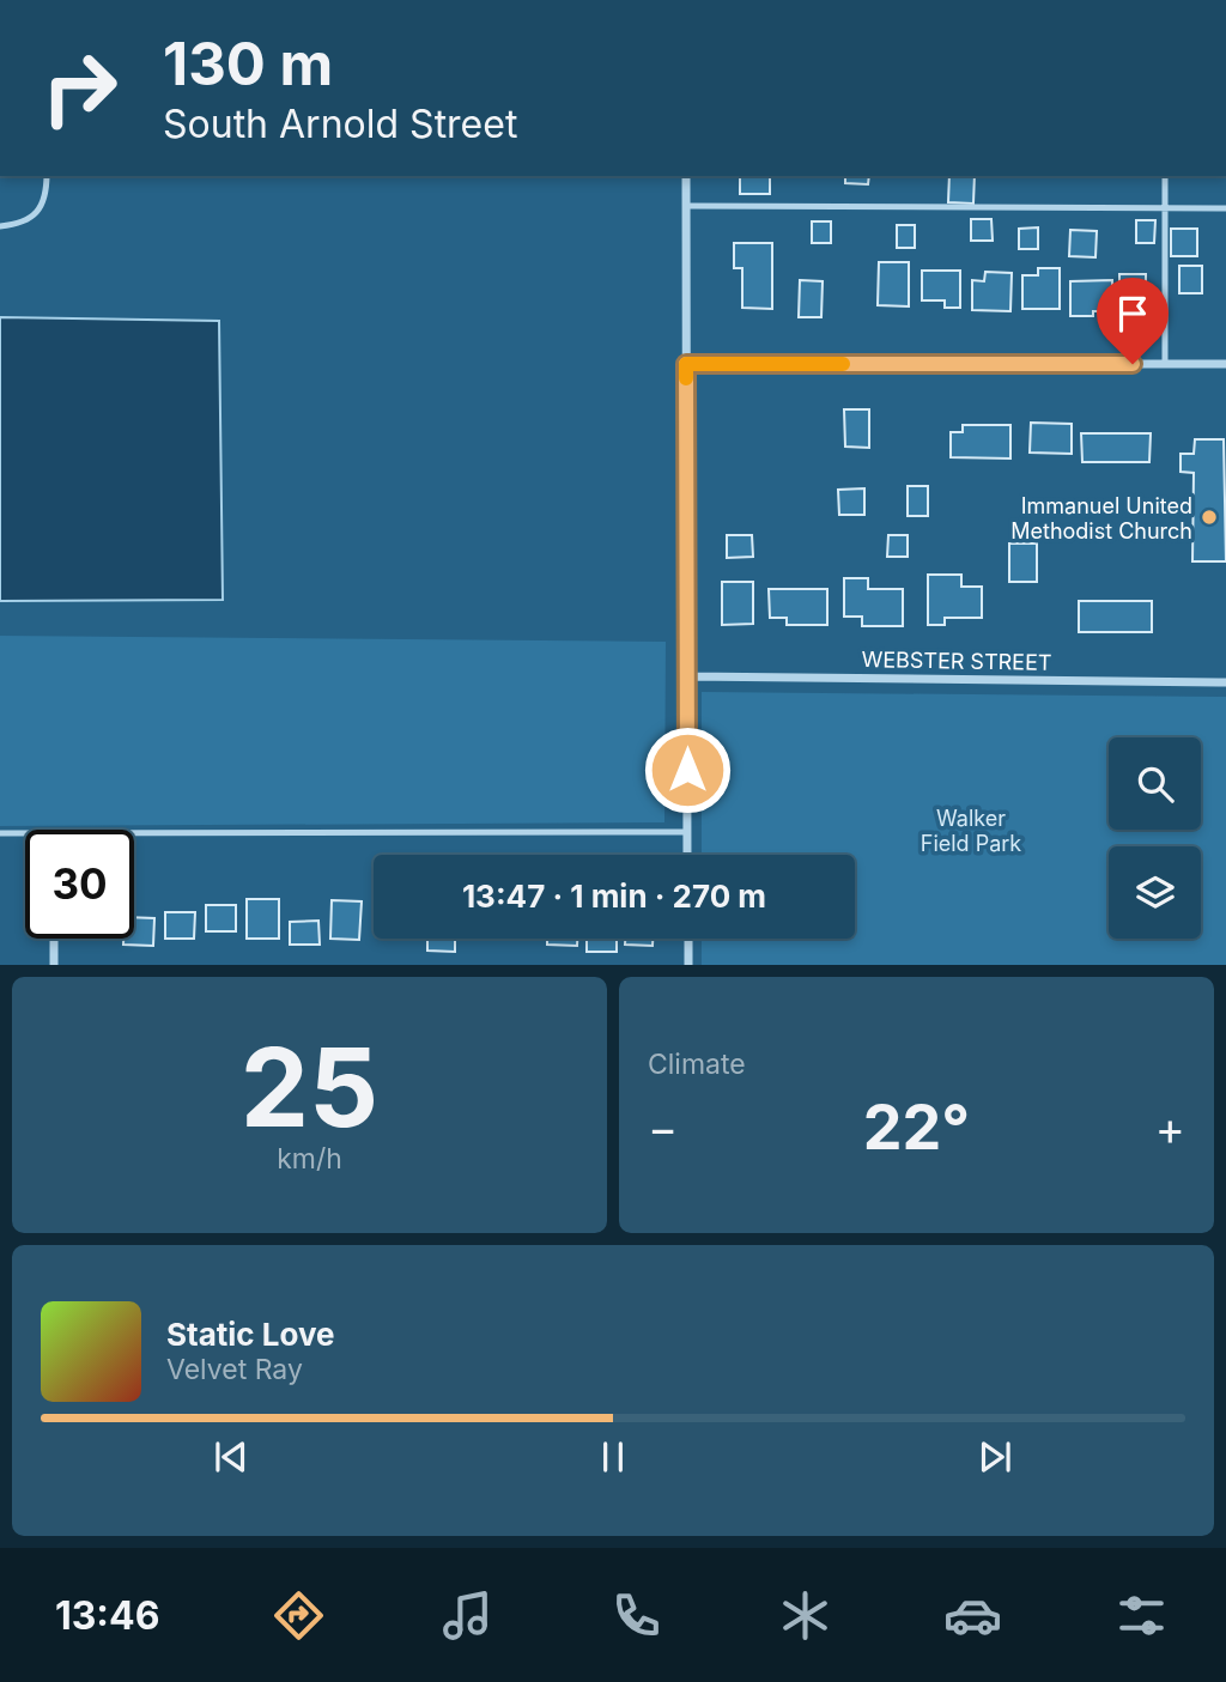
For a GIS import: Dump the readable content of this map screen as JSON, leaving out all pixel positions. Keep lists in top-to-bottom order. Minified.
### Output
{"streets":{"street":["WEBSTER STREET"]},"parks":["Walker Field Park"],"places":["Immanuel United Methodist Church"],"page":{"turn":["130 m","South Arnold Street"],"limit":"30","trip":"13:47 · 1 min · 270 m","tile":[["25","km/h"],"Climate"],"heat":["−","22°","+"],"song":["Static Love","Velvet Ray"],"tabs":"13:46"}}
